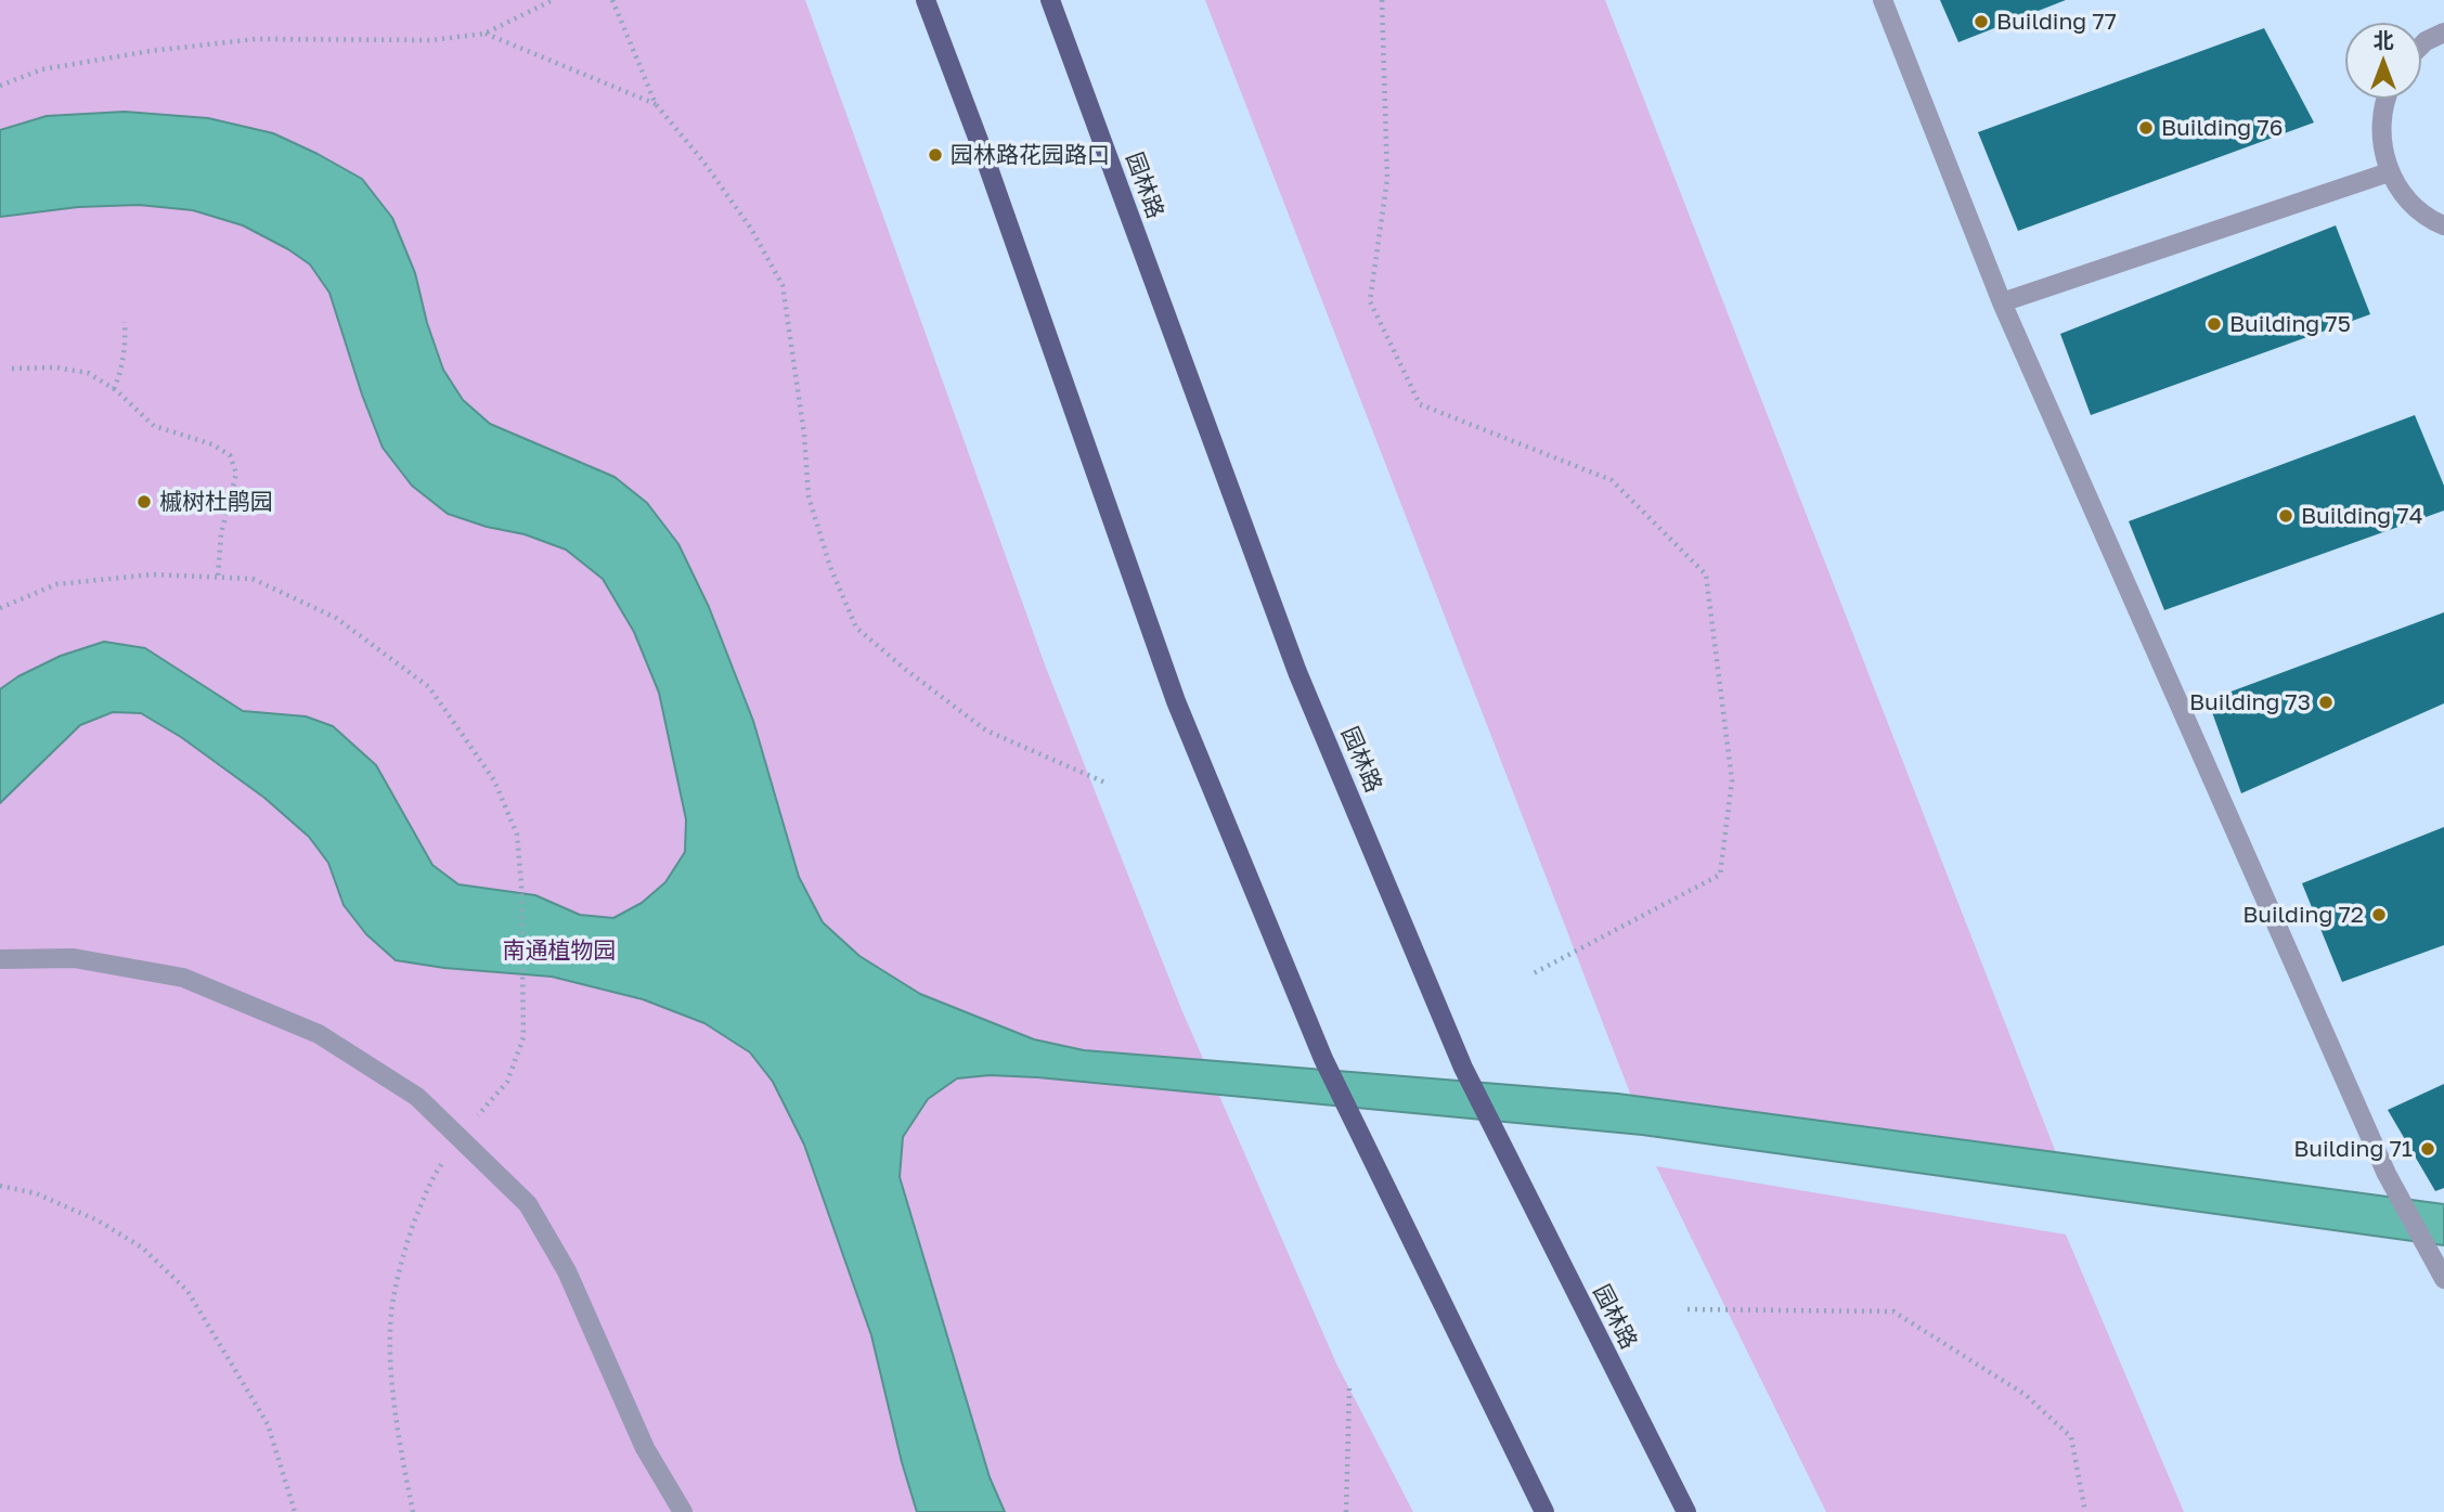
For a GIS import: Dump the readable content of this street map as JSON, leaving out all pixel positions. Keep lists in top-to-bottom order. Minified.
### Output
{"streets":{"main road":["园林路"]},"parks":["南通植物园"],"places":["Building 77","Building 76","园林路花园路口","Building 75","槭树杜鹃园","Building 74","Building 73","Building 72","Building 71"],"north":"top"}
